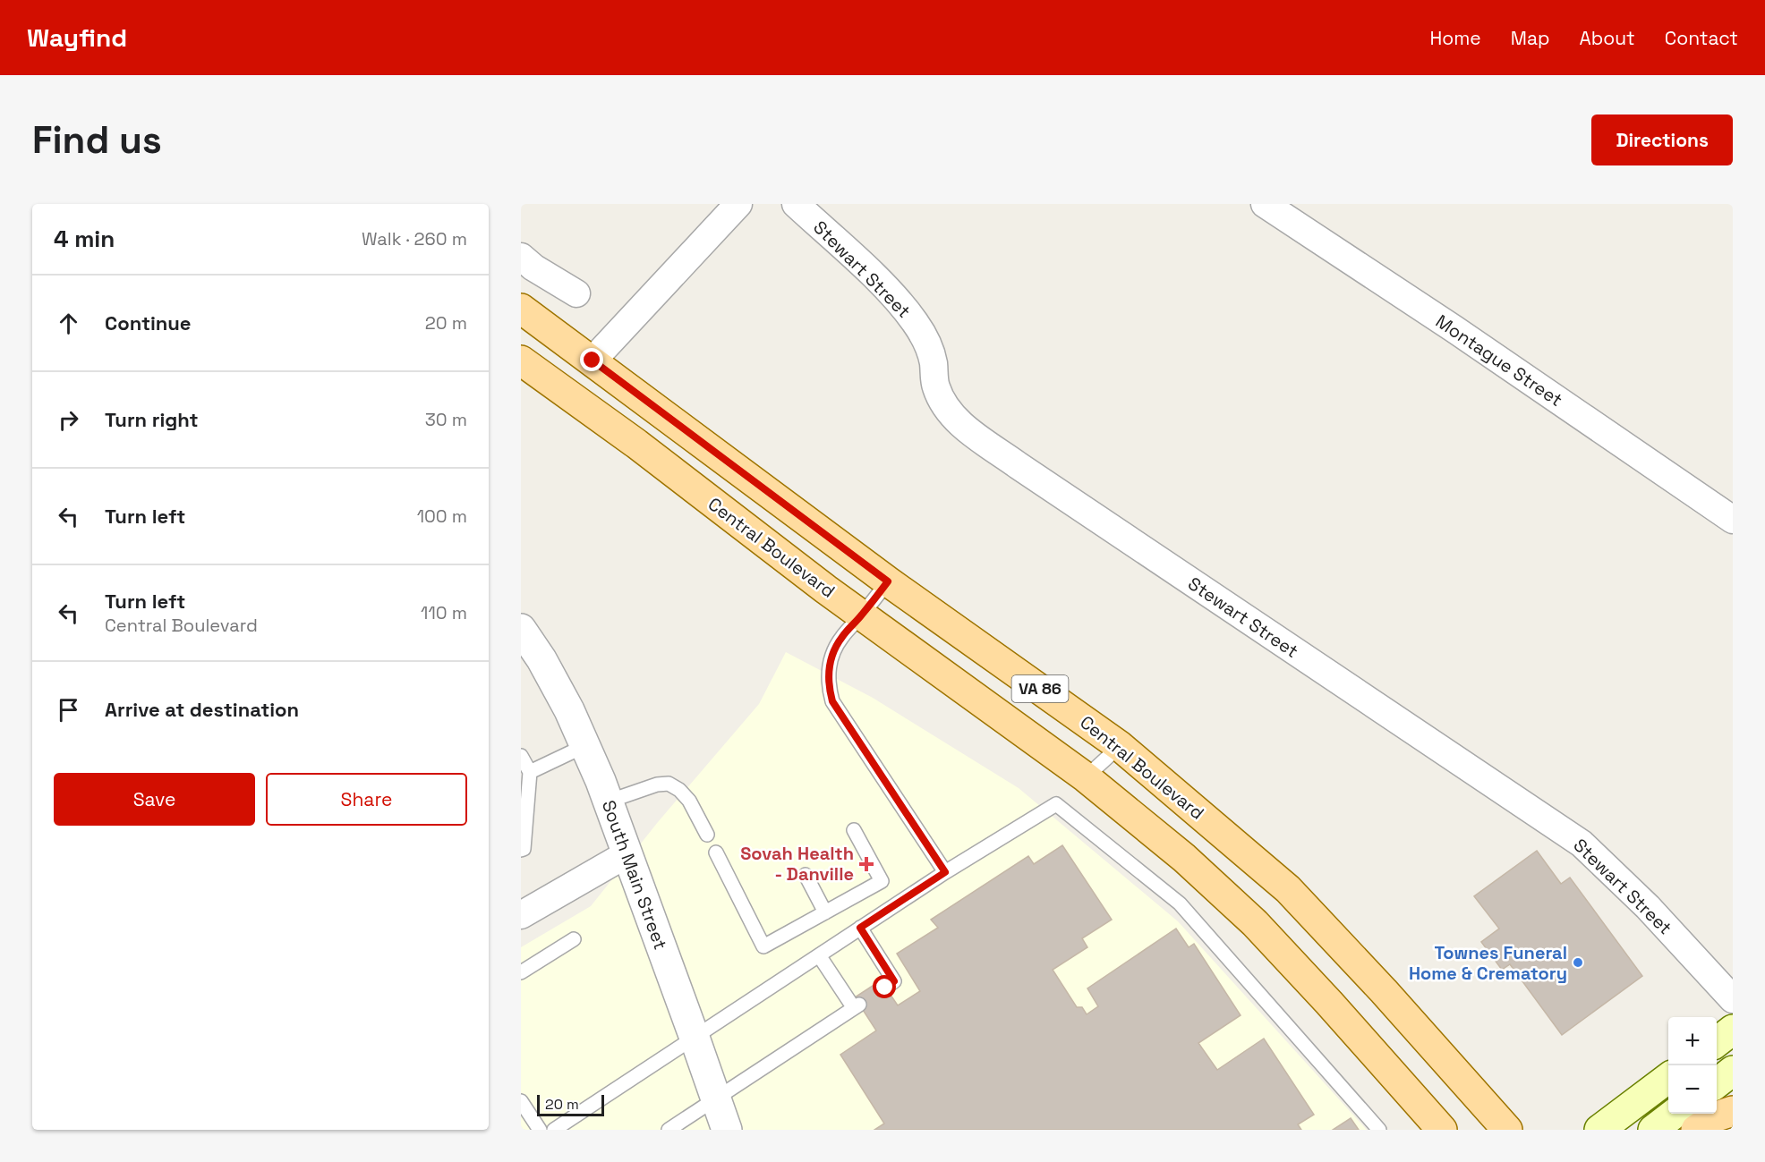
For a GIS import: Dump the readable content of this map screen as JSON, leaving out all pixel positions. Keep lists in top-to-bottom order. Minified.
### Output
{"streets":{"main road":["Central Boulevard","VA 86"],"street":["Stewart Street","Montague Street","South Main Street"]},"places":{"health":["Sovah Health - Danville"],"other":["Townes Funeral Home & Crematory"]},"scale_bar":"20 m","page":{"header":"Wayfind","nav":["Home","Map","About","Contact"],"buttons":["Directions",["Save","Share"]],"title":"Find us","heading":["4 min","Walk · 260 m"],"list":[["Continue","20 m"],["Turn right","30 m"],["Turn left","100 m"],["Turn left","Central Boulevard","110 m"],"Arrive at destination"],"map_buttons":["+","−"],"scale":"20 m"}}
